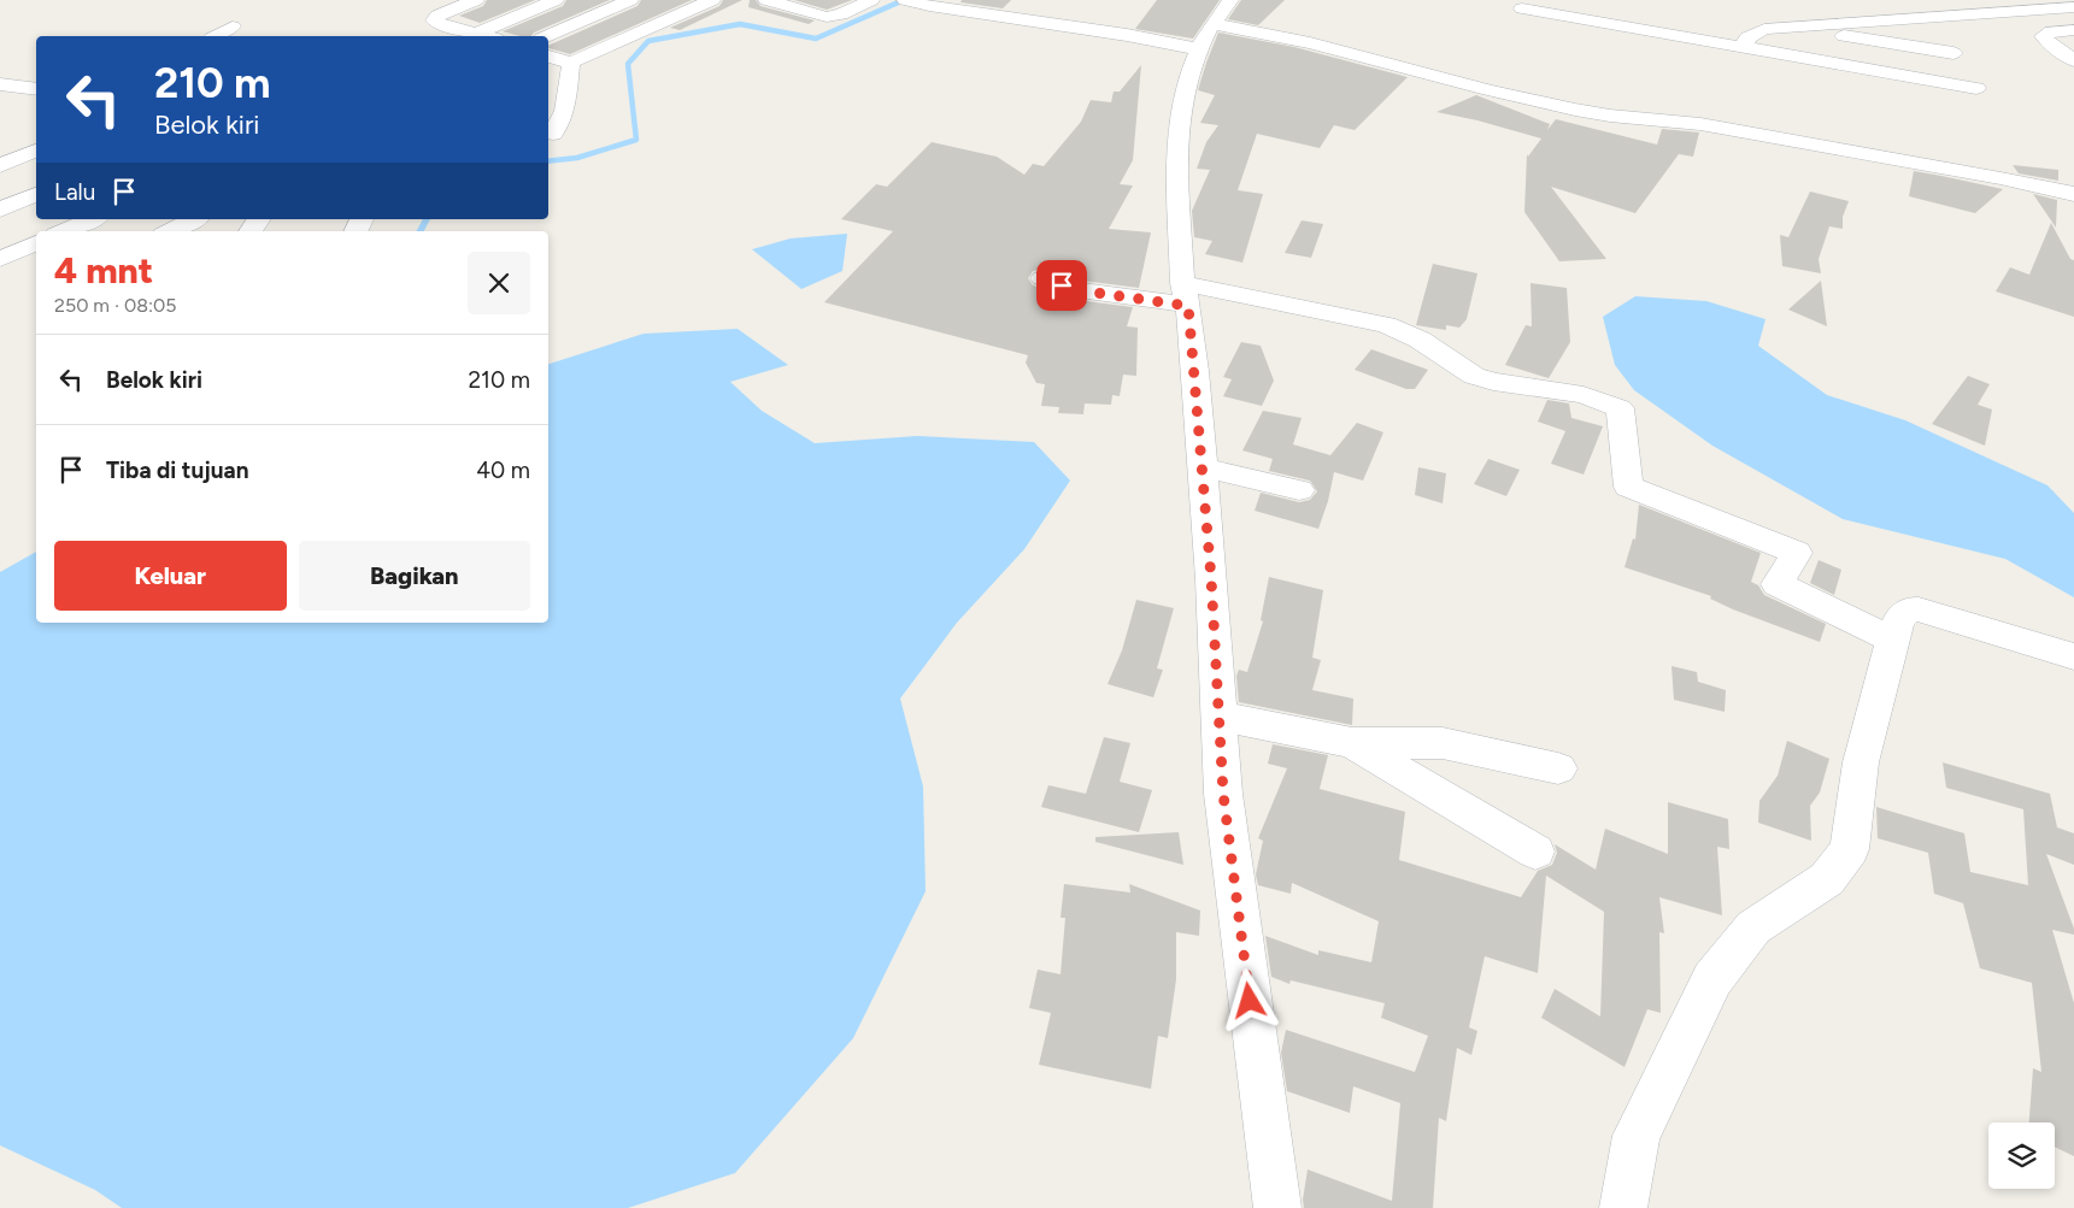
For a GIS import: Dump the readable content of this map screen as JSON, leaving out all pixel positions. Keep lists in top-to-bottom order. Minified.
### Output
{"page":{"turn":["210 m","Belok kiri"],"then":"Lalu","heading":["4 mnt","250 m · 08:05"],"list":[{"name":"Belok kiri","value":"210 m"},{"name":"Tiba di tujuan","value":"40 m"}],"buttons":["Keluar","Bagikan"]}}
